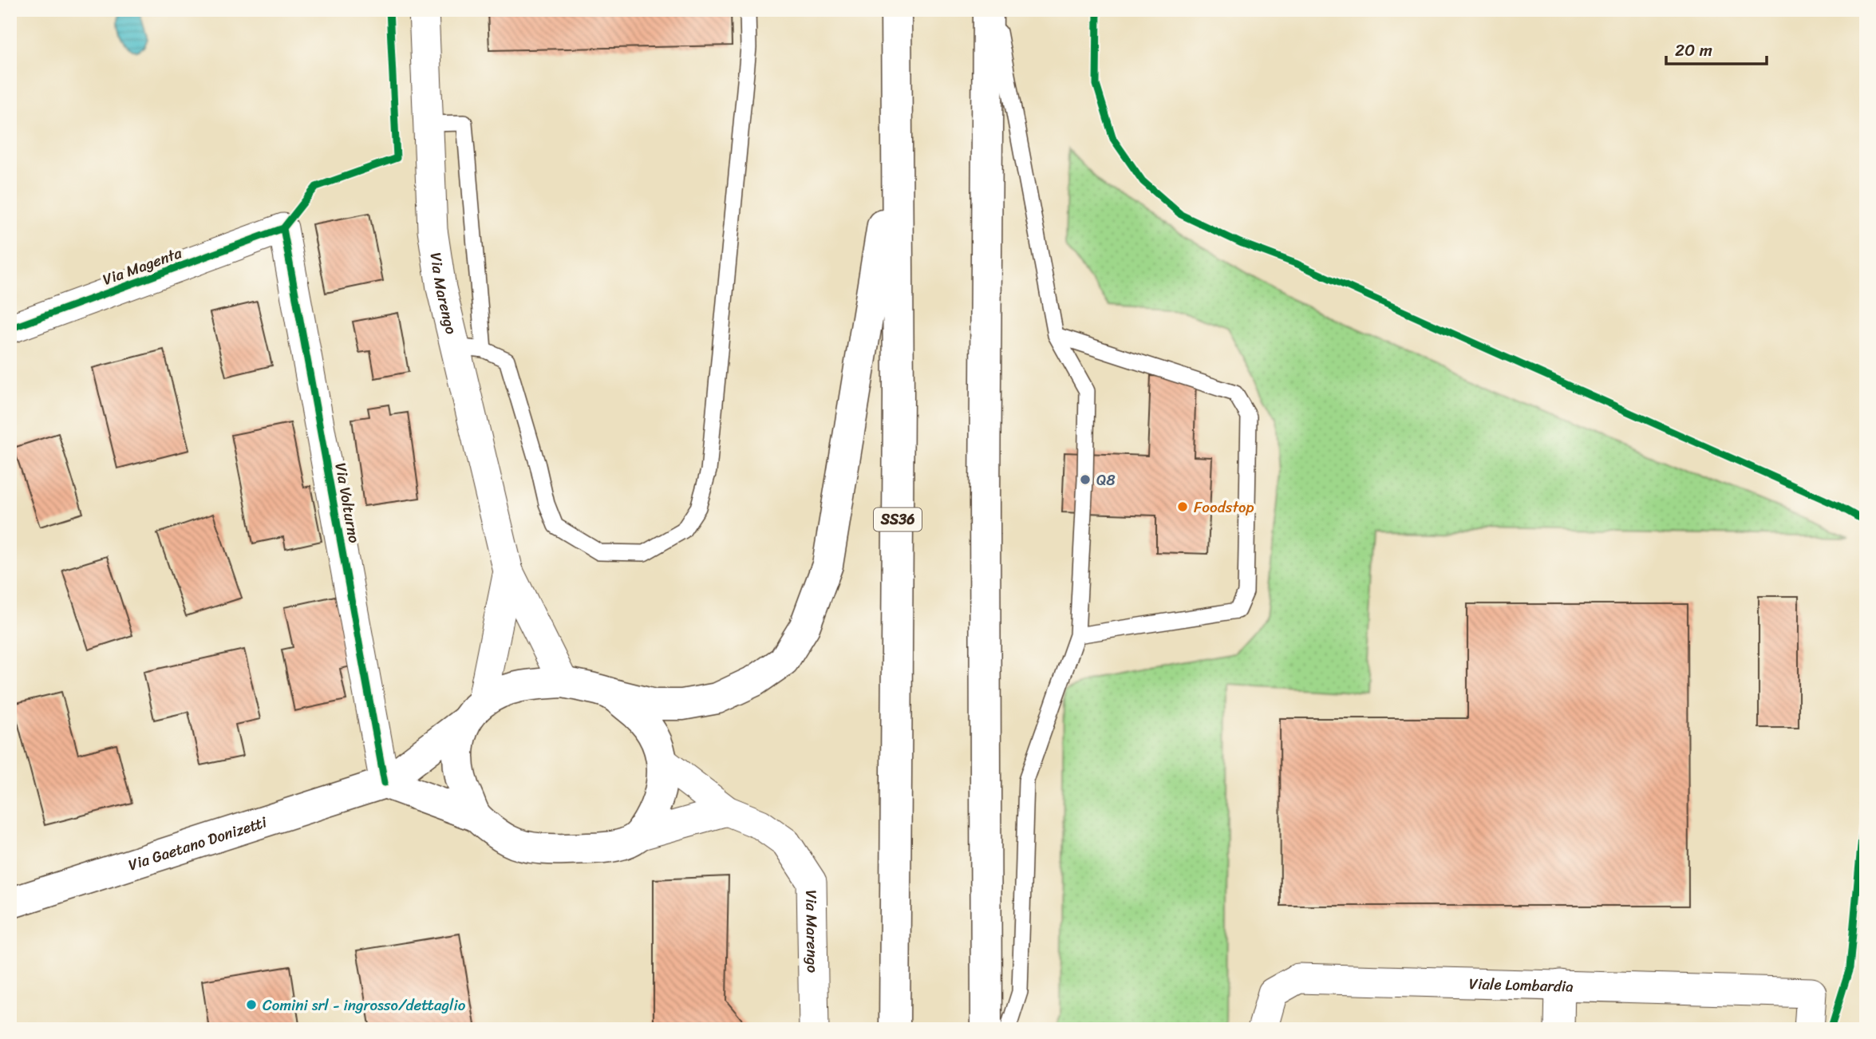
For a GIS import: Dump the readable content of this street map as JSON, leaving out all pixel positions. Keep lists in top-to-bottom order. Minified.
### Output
{"streets":{"main road":["SS36","Via Gaetano Donizetti"],"street":["Via Magenta","Via Marengo","Via Volturno","Viale Lombardia"]},"crossings":[["Via Magenta","Via Volturno"],["Via Marengo","Via Gaetano Donizetti"],["Via Volturno","Via Gaetano Donizetti"]],"places":["Q8","Foodstop","Comini srl - ingrosso/dettaglio"],"scale_bar":"20 m"}
